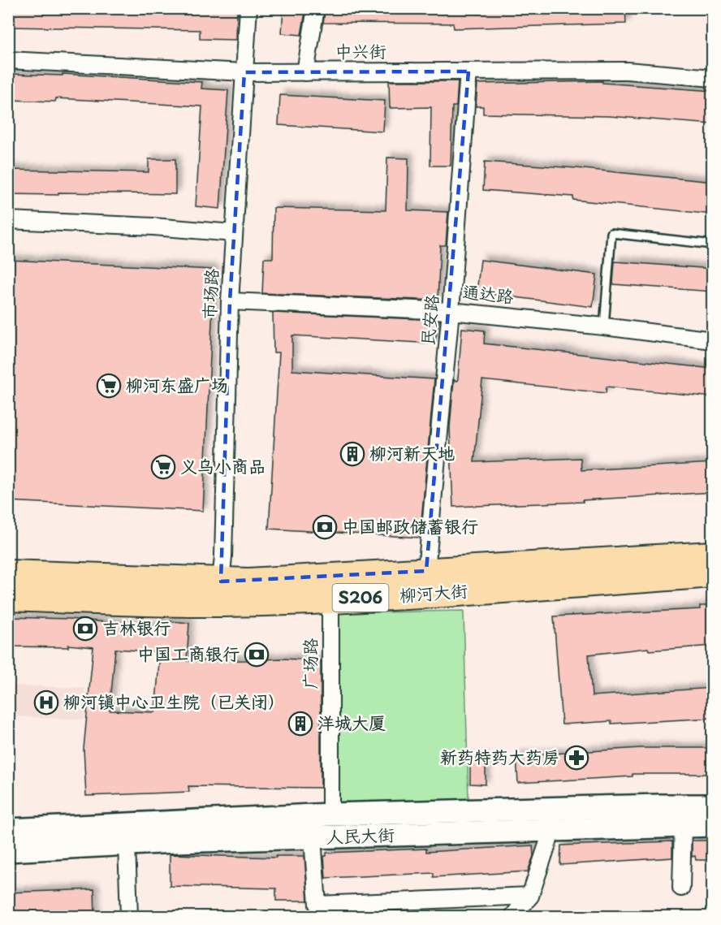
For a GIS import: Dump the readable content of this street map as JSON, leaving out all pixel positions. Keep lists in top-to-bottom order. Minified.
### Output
{"streets":{"main road":["柳河大街","S206"],"street":["中兴街","市场路","通达路","民安路","广场路","人民大街"]},"crossings":[["中兴街","市场路"],["中兴街","民安路"],["市场路","通达路"],["市场路","柳河大街"],["通达路","民安路"],["民安路","柳河大街"],["柳河大街","广场路"],["广场路","人民大街"]],"places":{"supermarket":["柳河东盛广场","义乌小商品"],"building":["柳河新天地","洋城大厦"],"bank":["中国邮政储蓄银行","吉林银行","中国工商银行"],"hospital":["柳河镇中心卫生院（已关闭）"],"pharmacy":["新药特药大药房"]}}
